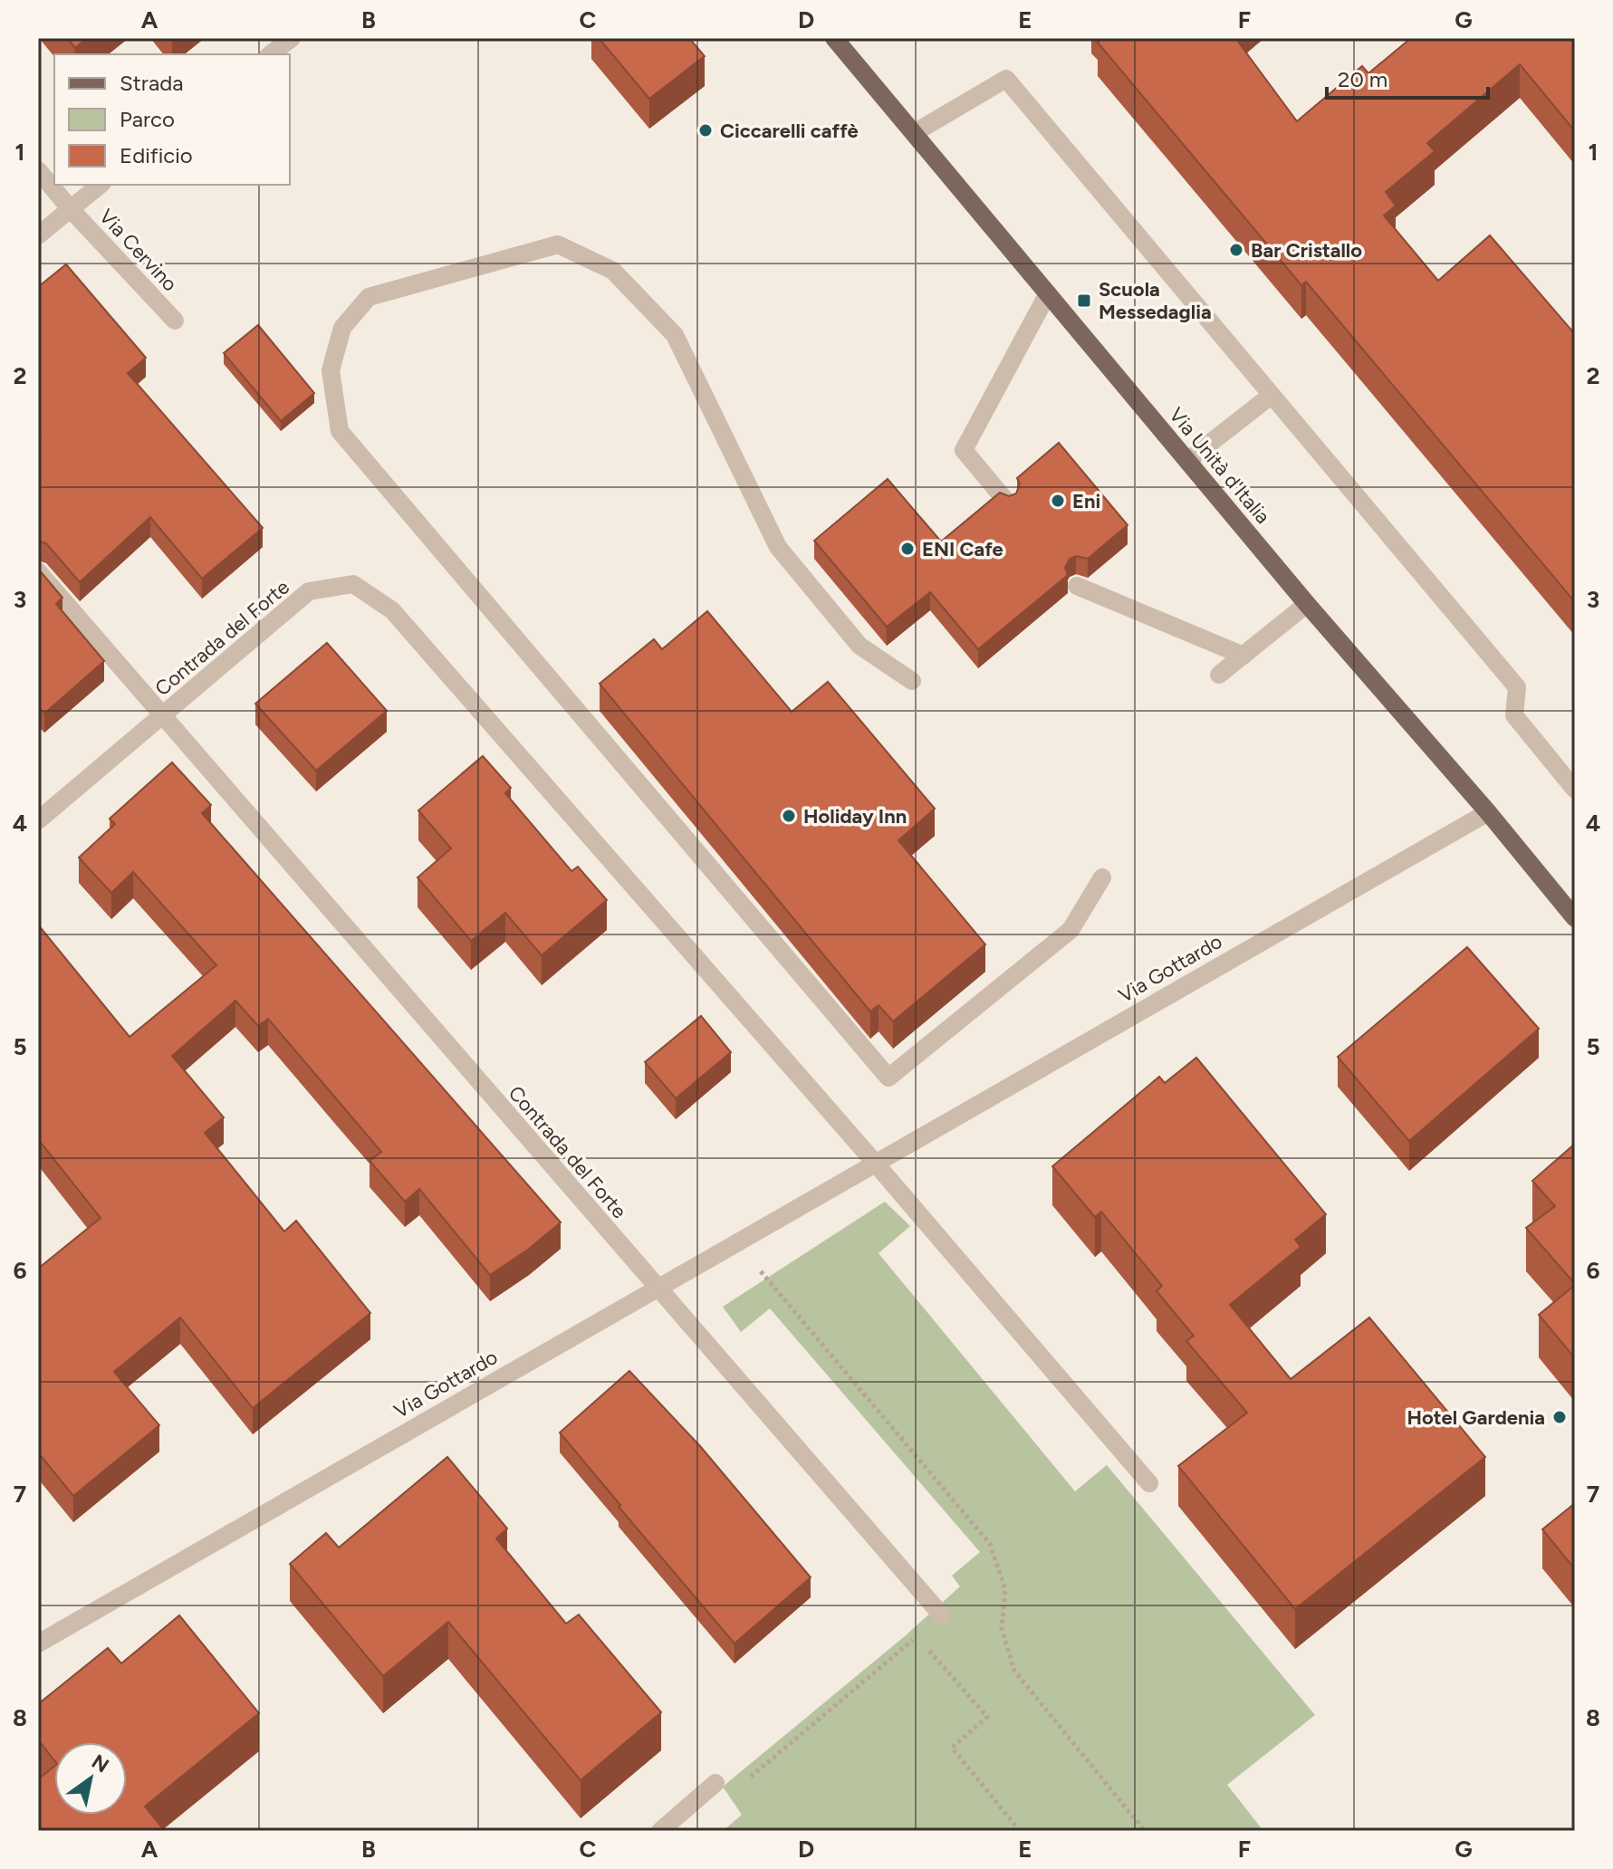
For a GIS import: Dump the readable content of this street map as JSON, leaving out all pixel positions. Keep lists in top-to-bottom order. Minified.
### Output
{"streets":{"main road":["Via Unità d'Italia"],"street":["Via Cervino","Contrada del Forte","Via Gottardo"]},"crossings":[["Via Unità d'Italia","Via Gottardo"],["Contrada del Forte","Via Gottardo"]],"places":{"other":["Ciccarelli caffè","Bar Cristallo","Eni","ENI Cafe","Holiday Inn","Hotel Gardenia"],"transit":["Scuola Messedaglia"]},"legend":["Strada","Parco","Edificio"],"scale_bar":"20 m","north":"top right","grid":{"columns":["A","B","C","D","E","F","G"],"rows":["1","2","3","4","5","6","7","8"]}}
